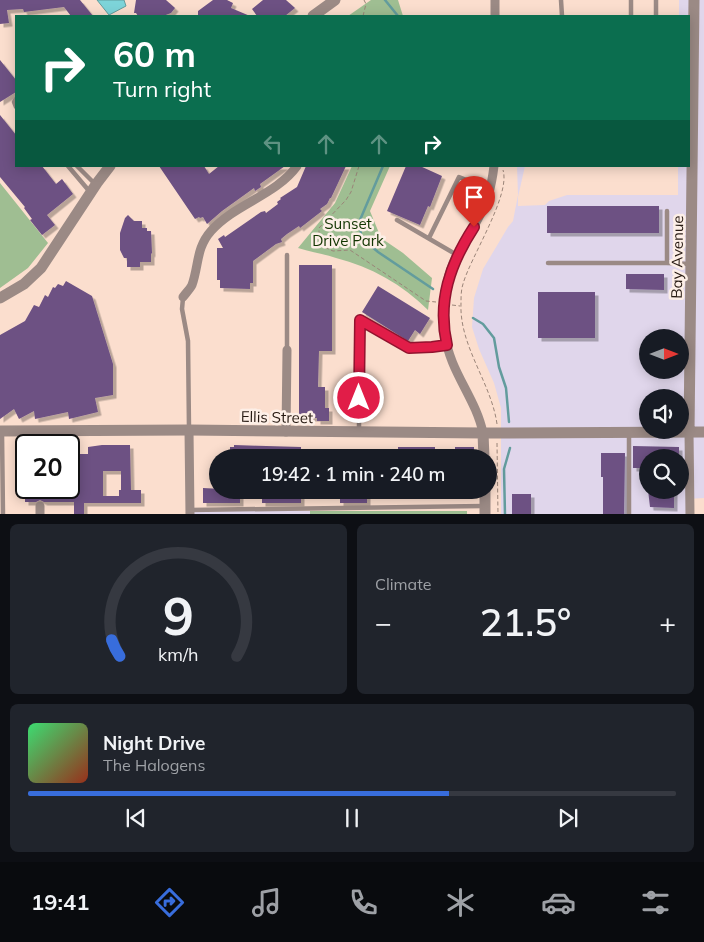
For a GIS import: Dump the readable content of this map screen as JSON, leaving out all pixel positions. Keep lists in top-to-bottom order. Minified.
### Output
{"streets":{"street":["Bay Avenue","Ellis Street"]},"crossings":[["Bay Avenue","Ellis Street"]],"parks":["Sunset Drive Park"],"north":"right","page":{"turn":["60 m","Turn right"],"limit":"20","trip":"19:42 · 1 min · 240 m","tile":"Climate","heat":["−","21.5°","+"],"song":["Night Drive","The Halogens"],"tabs":"19:41","gauge":["9","km/h"]}}
